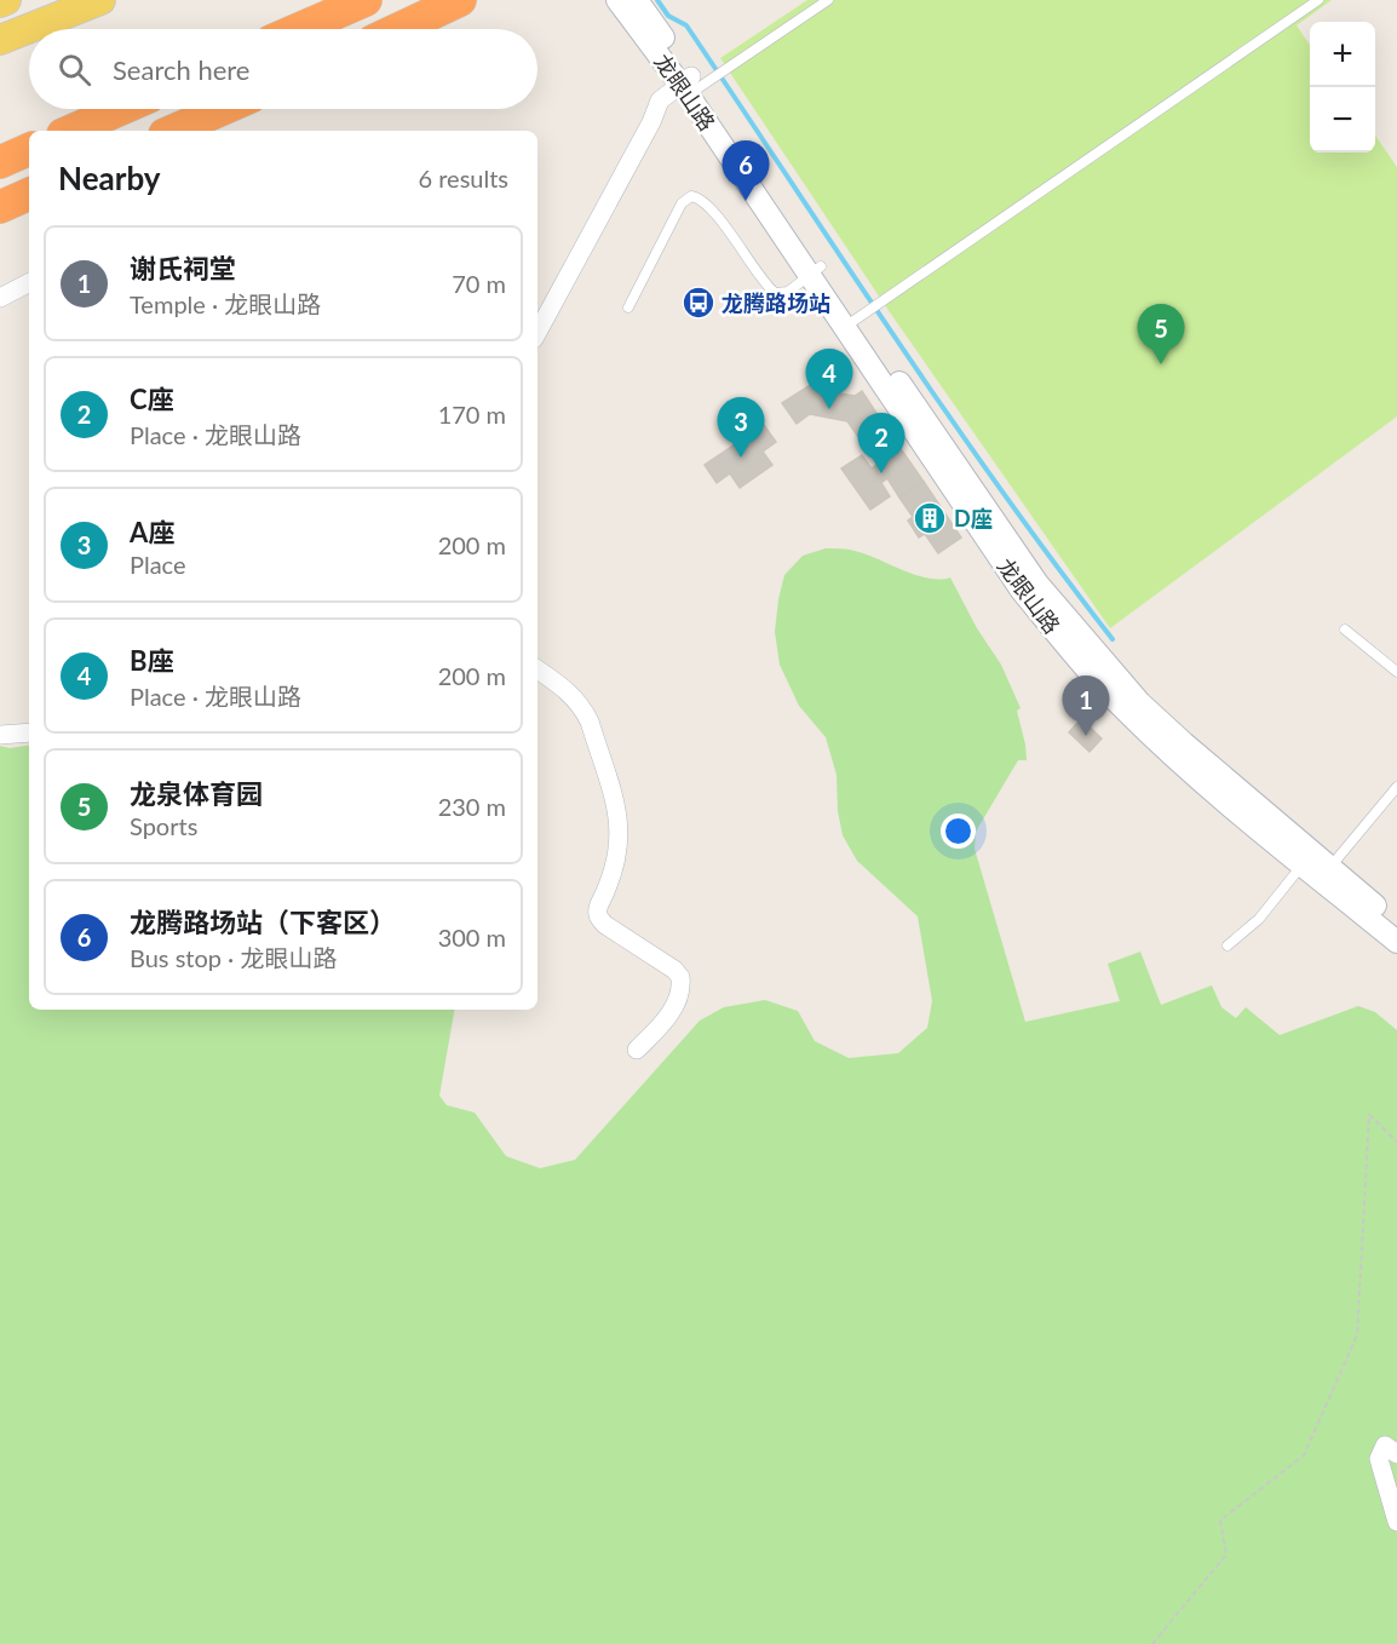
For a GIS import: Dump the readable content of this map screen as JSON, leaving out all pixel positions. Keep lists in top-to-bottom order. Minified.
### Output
{"streets":{"street":["龙眼山路"]},"places":{"bus stop":["龙腾路场站"],"building":["D座"]},"page":{"map_buttons":["+","−"],"search":"Search here","heading":["Nearby","6 results"],"pins":["6","5","4","3","2","1"],"list":[{"mark":"1","name":"谢氏祠堂","note":"Temple · 龙眼山路","value":"70 m"},{"mark":"2","name":"C座","note":"Place · 龙眼山路","value":"170 m"},{"mark":"3","name":"A座","note":"Place","value":"200 m"},{"mark":"4","name":"B座","note":"Place · 龙眼山路","value":"200 m"},{"mark":"5","name":"龙泉体育园","note":"Sports","value":"230 m"},{"mark":"6","name":"龙腾路场站（下客区）","note":"Bus stop · 龙眼山路","value":"300 m"}]}}
